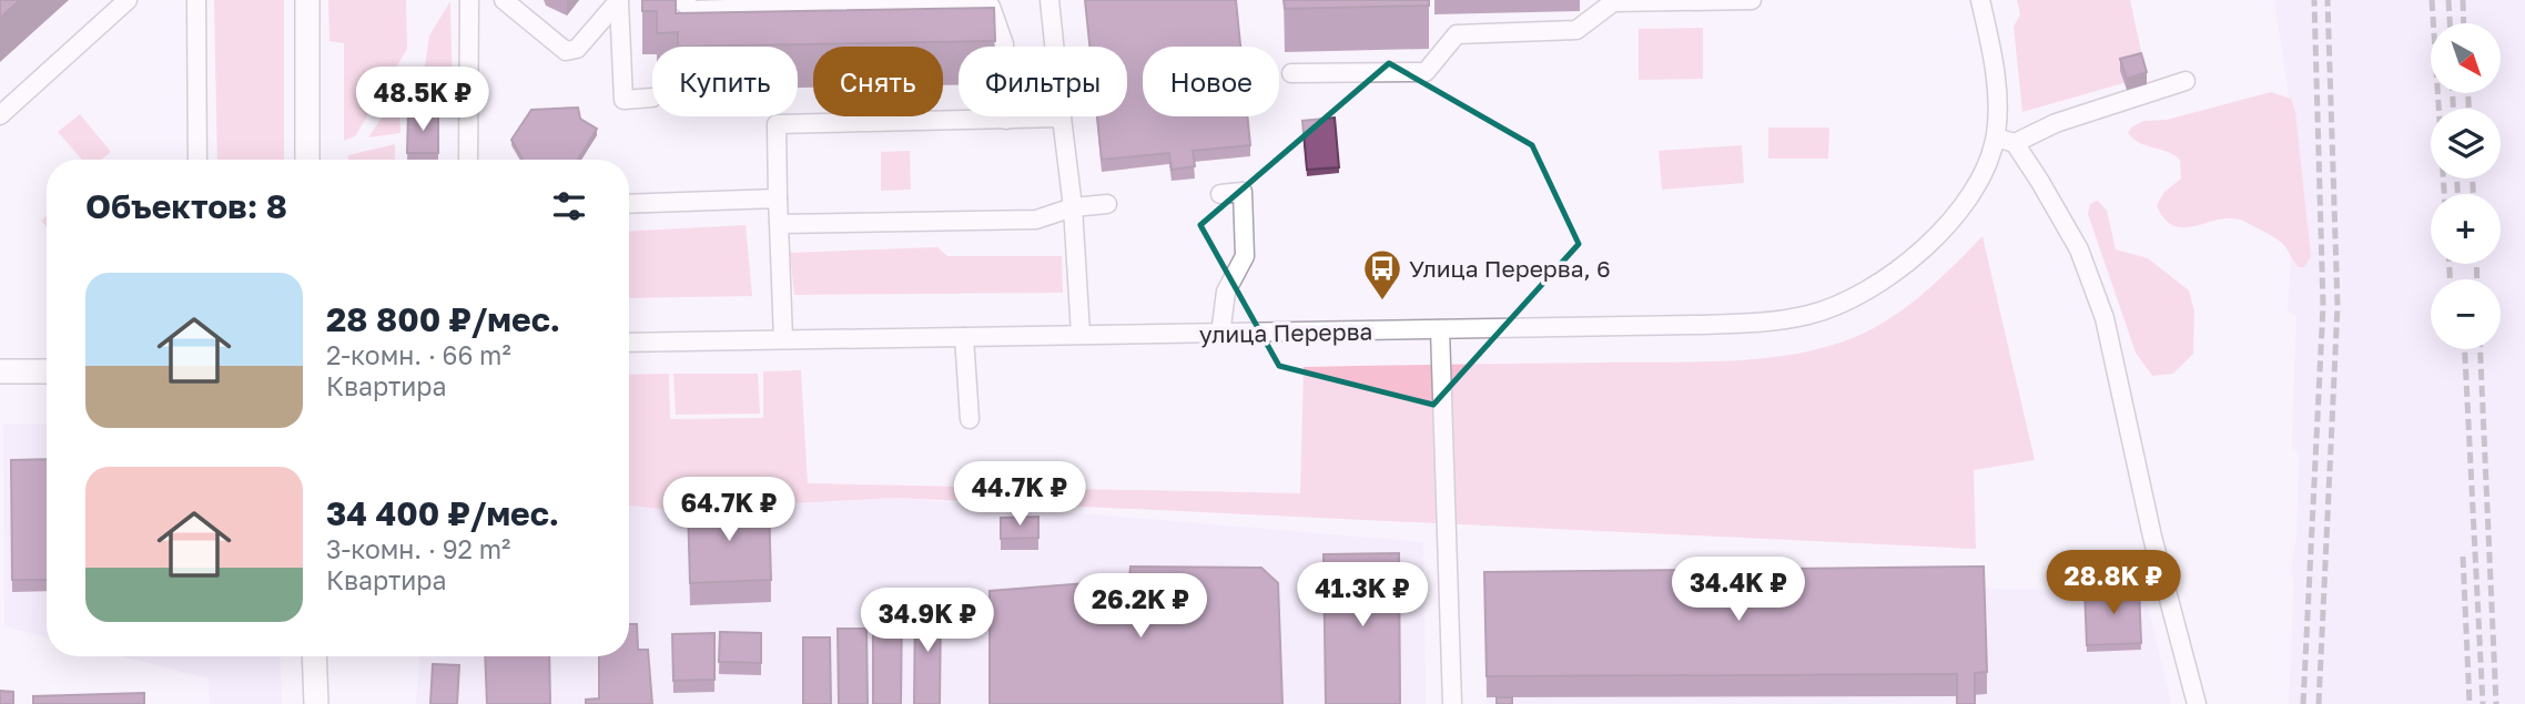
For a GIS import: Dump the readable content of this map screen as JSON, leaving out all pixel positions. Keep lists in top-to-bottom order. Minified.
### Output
{"streets":{"street":["улица Перерва"]},"places":{"bus stop":["Улица Перерва, 6"]},"north":"bottom right","page":{"map_buttons":["+","−"],"chip":["Купить","Снять","Фильтры","Новое"],"price":["48.5K ₽","44.7K ₽","64.7K ₽","28.8K ₽","34.4K ₽","41.3K ₽","26.2K ₽","34.9K ₽"],"heading":"Объектов: 8","list":[{"name":"28 800 ₽/мес.","note":"2-комн. · 66 m² · Квартира"},{"name":"34 400 ₽/мес.","note":"3-комн. · 92 m² · Квартира"}]}}
